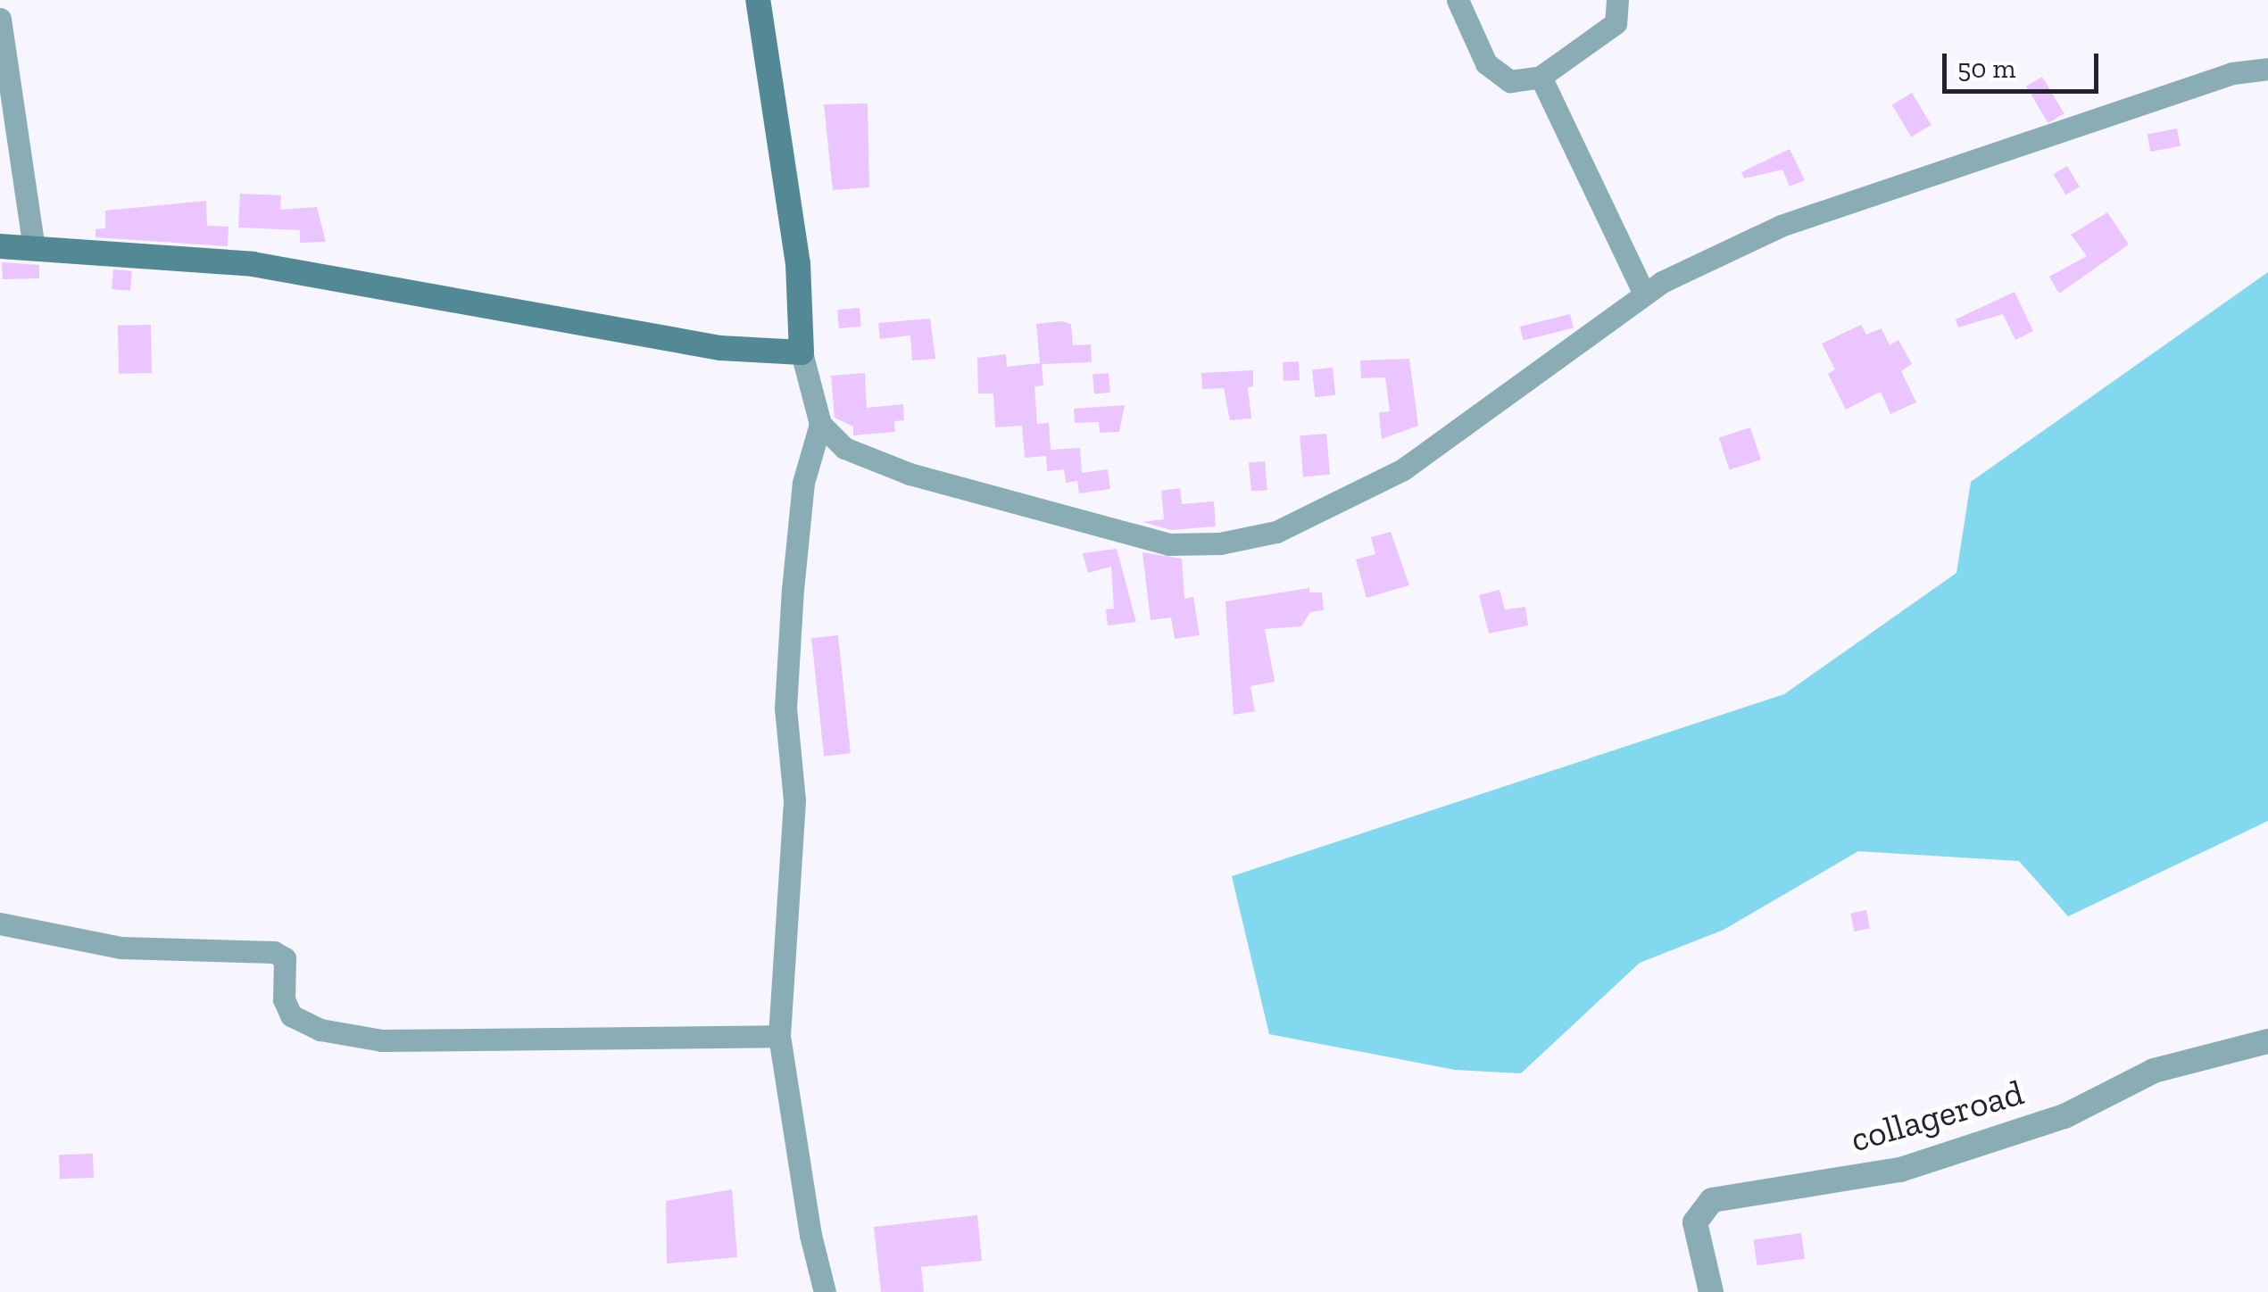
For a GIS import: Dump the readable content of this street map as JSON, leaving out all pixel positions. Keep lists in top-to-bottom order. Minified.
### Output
{"streets":{"street":["collageroad"]},"scale_bar":"50 m"}
